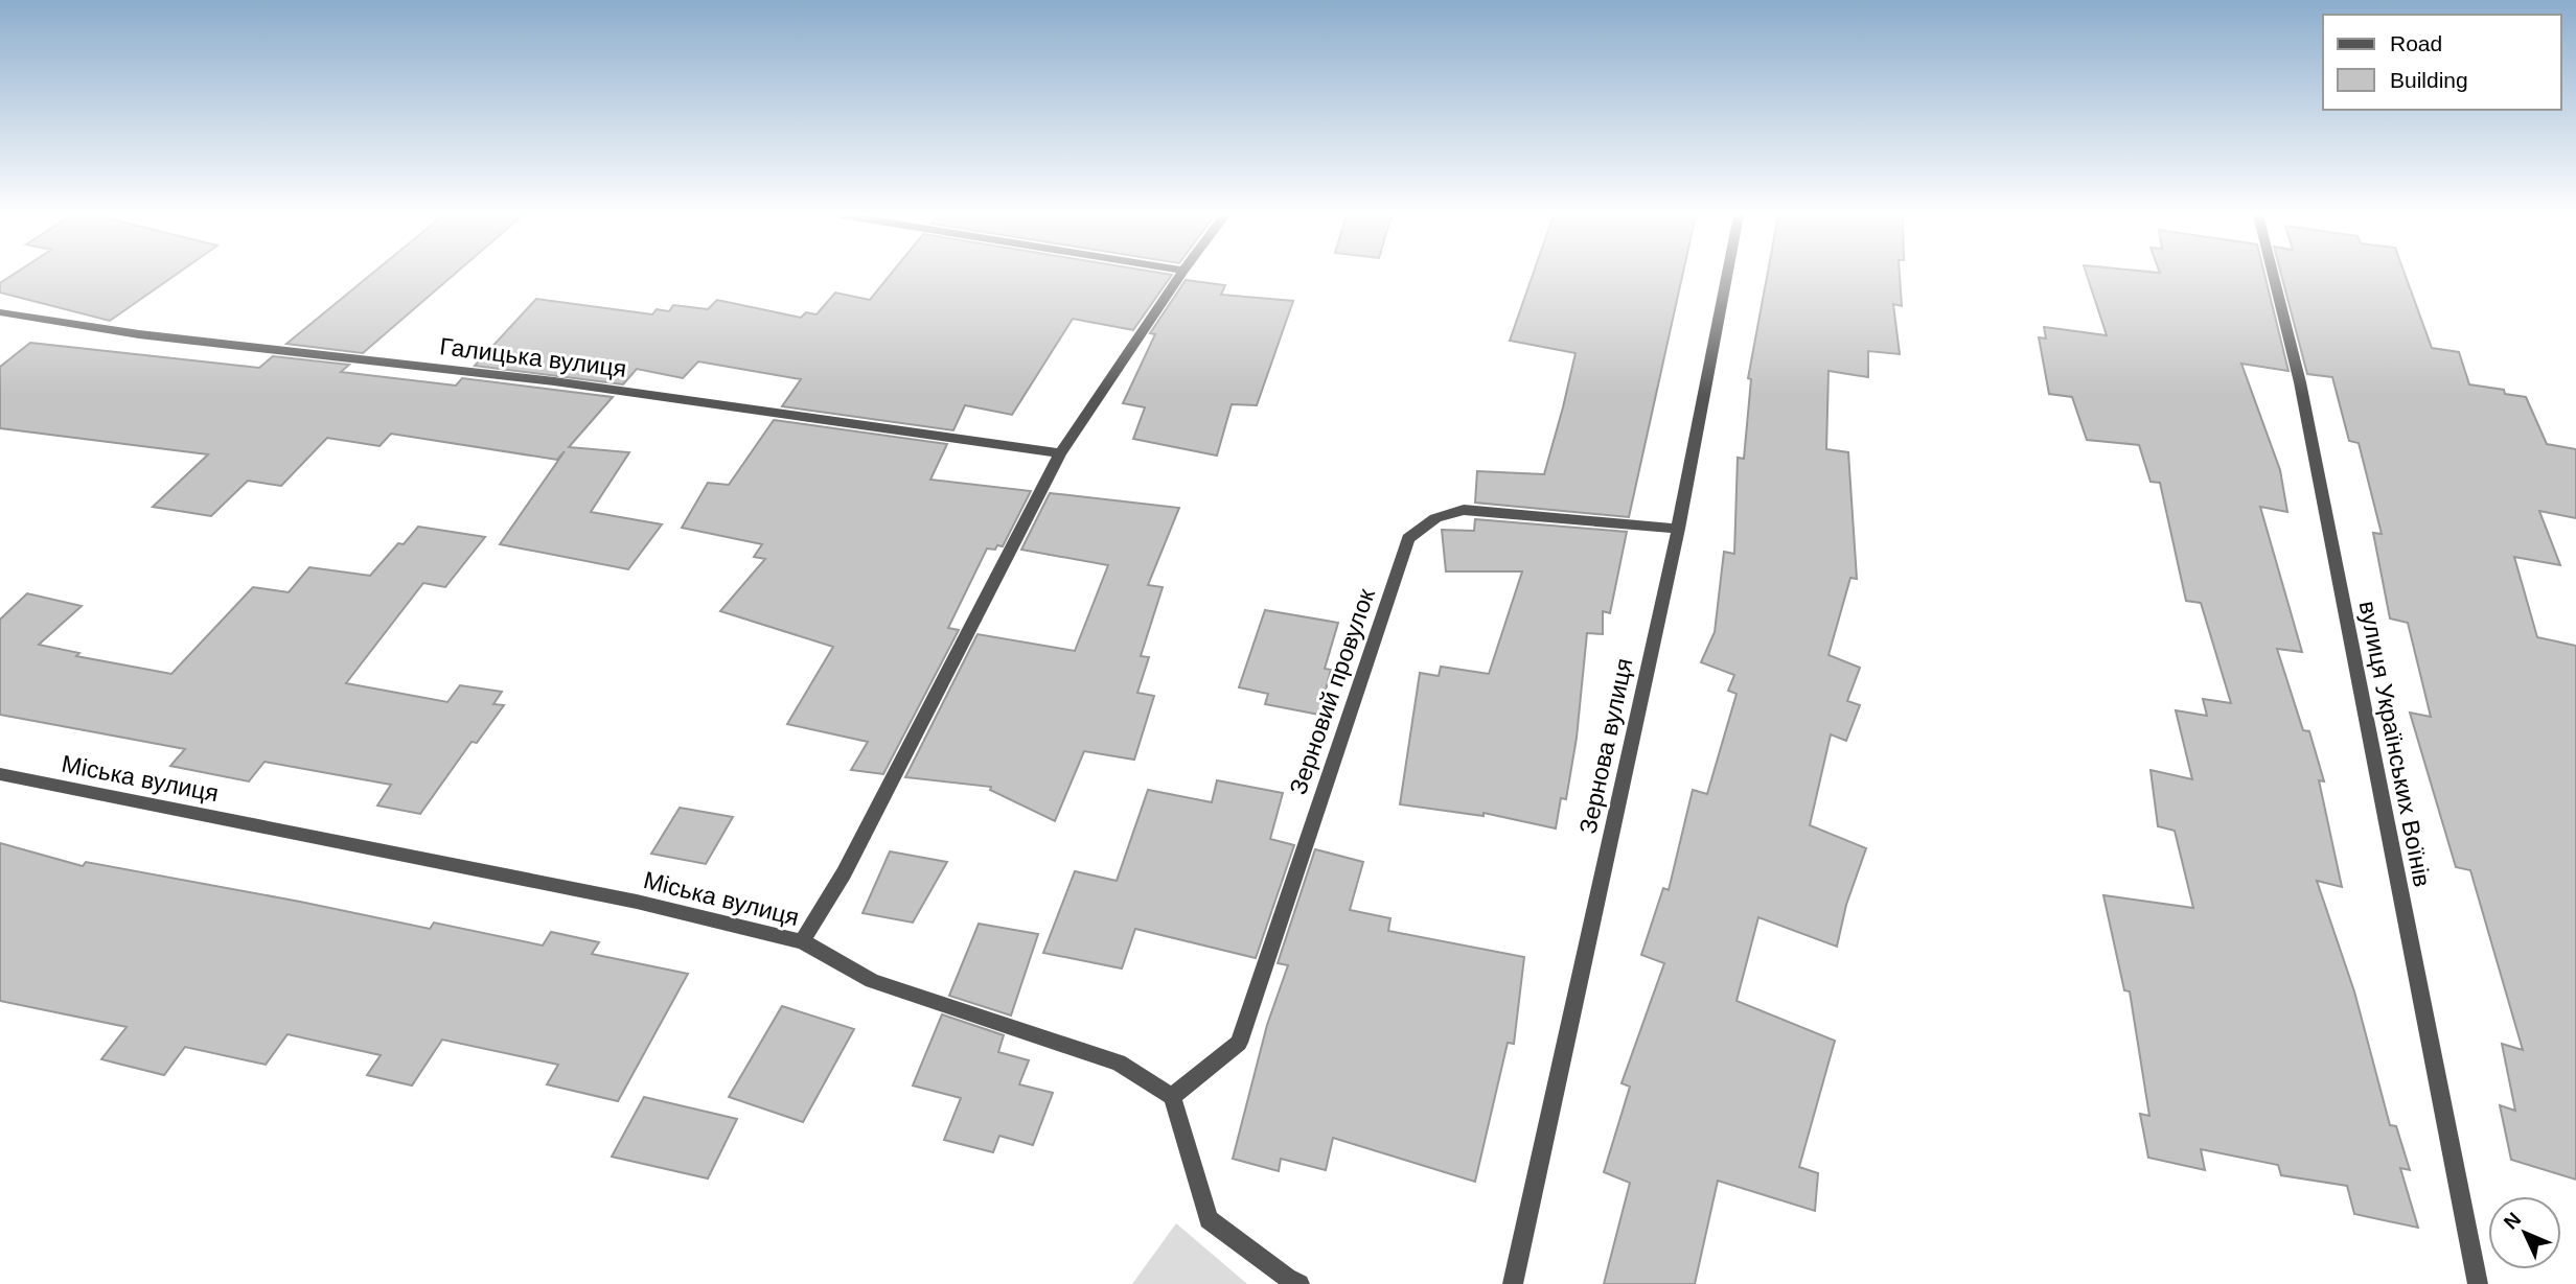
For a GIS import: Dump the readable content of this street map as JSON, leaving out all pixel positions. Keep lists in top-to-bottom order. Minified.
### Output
{"streets":{"street":["Галицька вулиця","Зерновий провулок","вулиця Українських Воїнів","Зернова вулиця","Міська вулиця"]},"crossings":[["Зерновий провулок","Зернова вулиця"],["Зерновий провулок","Міська вулиця"]],"legend":["Road","Building"],"north":"top left"}
